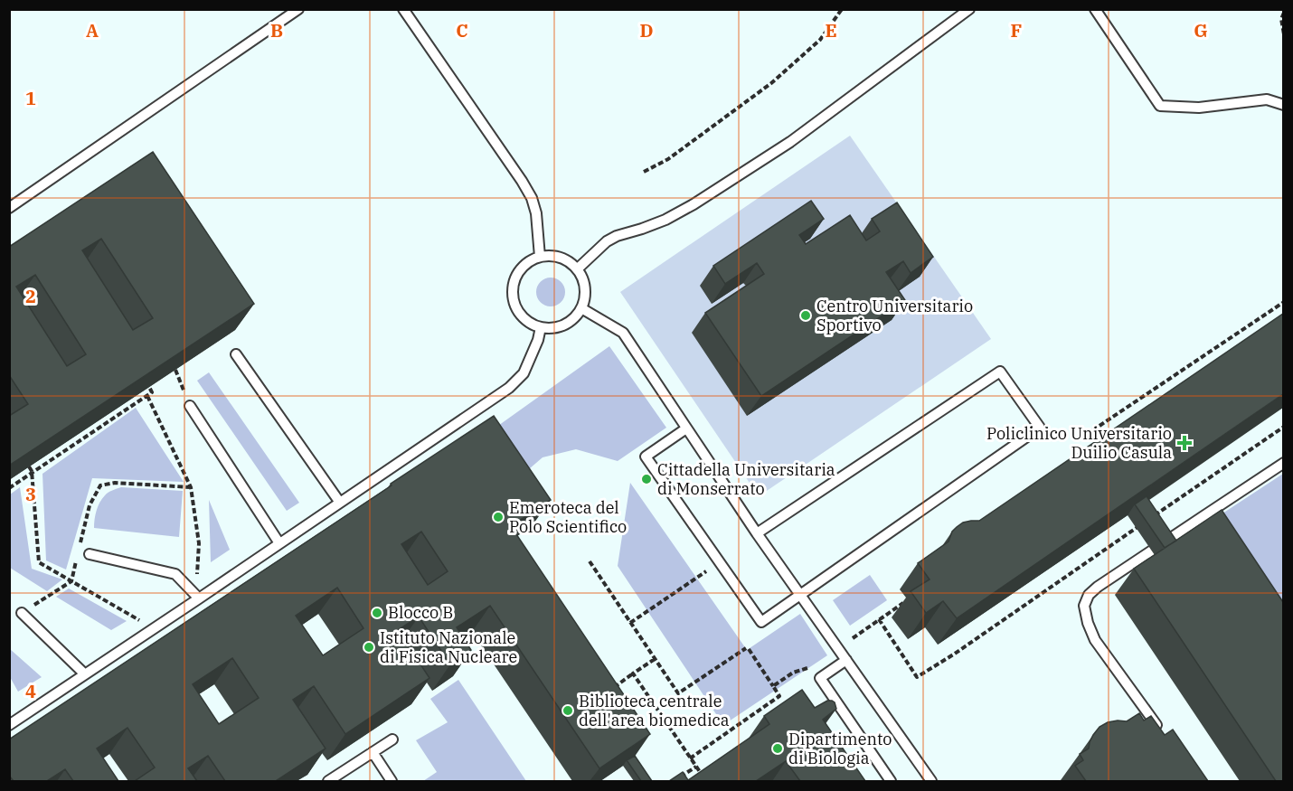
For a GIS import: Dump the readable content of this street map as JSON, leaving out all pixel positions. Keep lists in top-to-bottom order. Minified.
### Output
{"places":{"other":["Centro Universitario Sportivo","Cittadella Universitaria di Monserrato","Emeroteca del Polo Scientifico","Blocco B","Istituto Nazionale di Fisica Nucleare","Biblioteca centrale dell'area biomedica","Dipartimento di Biologia"],"health":["Policlinico Universitario Duilio Casula"]},"grid":{"columns":["A","B","C","D","E","F","G"],"rows":["1","2","3","4"]}}
